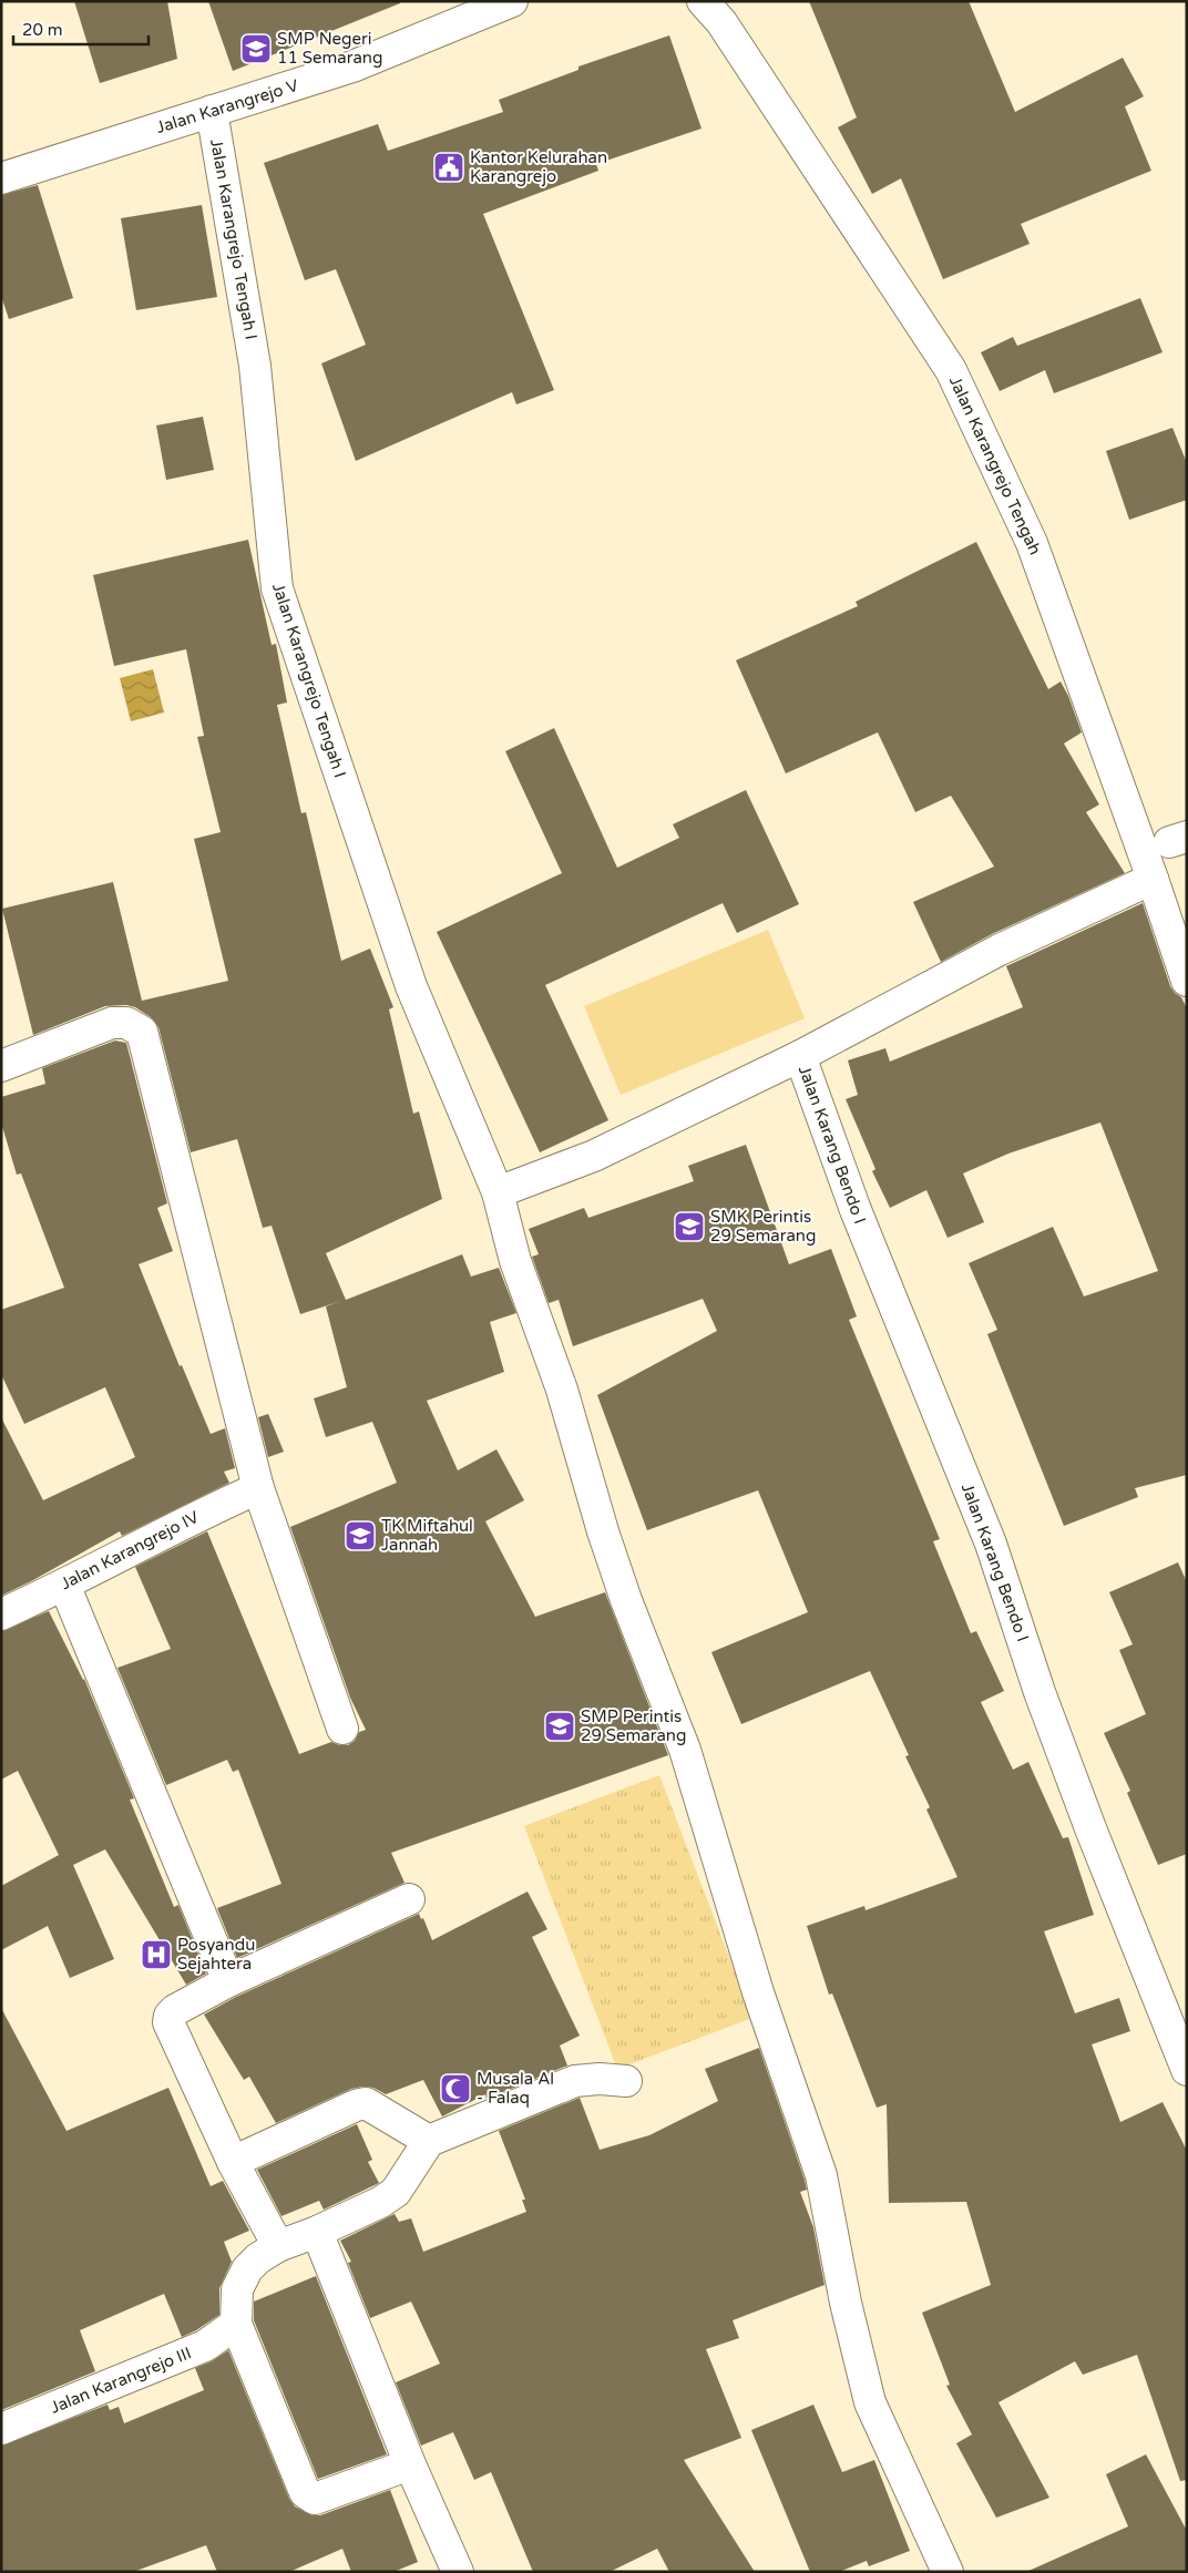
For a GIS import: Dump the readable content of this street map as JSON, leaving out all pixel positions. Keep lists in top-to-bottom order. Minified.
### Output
{"streets":{"street":["Jalan Karangrejo V","Jalan Karangrejo Tengah I","Jalan Karangrejo Tengah","Jalan Karang Bendo I","Jalan Karangrejo IV","Jalan Karangrejo III"]},"crossings":[["Jalan Karangrejo V","Jalan Karangrejo Tengah I"]],"places":{"school or university":["SMP Negeri 11 Semarang","SMK Perintis 29 Semarang","TK Miftahul Jannah","SMP Perintis 29 Semarang"],"public building":["Kantor Kelurahan Karangrejo"],"hospital":["Posyandu Sejahtera"],"mosque":["Musala Al - Falaq"]},"scale_bar":"20 m"}
